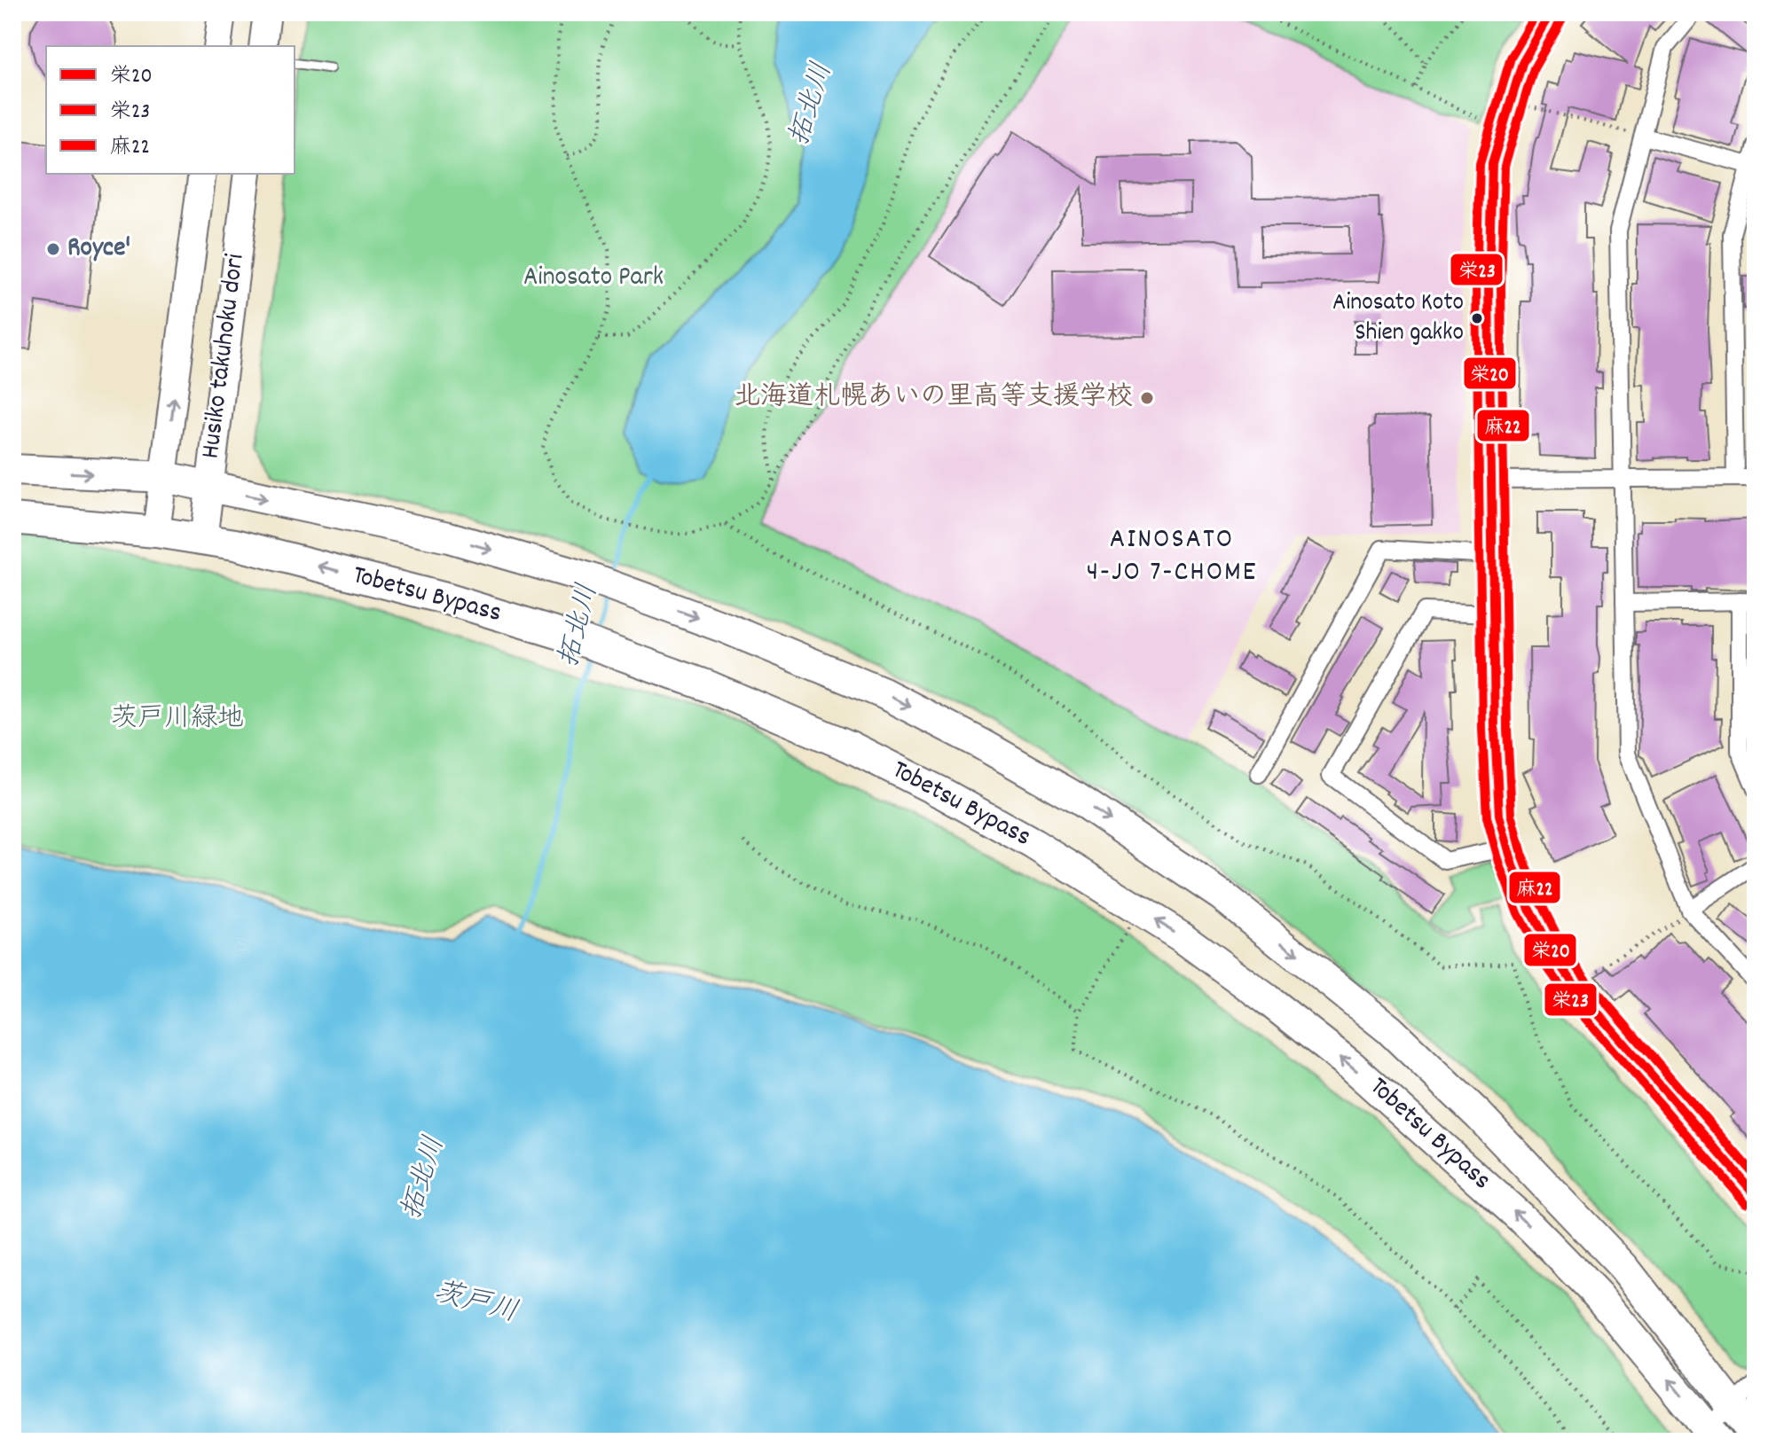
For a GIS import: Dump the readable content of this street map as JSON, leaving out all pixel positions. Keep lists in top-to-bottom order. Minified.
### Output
{"streets":{"highway":["Tobetsu Bypass"],"main road":["Husiko takuhoku dori"]},"crossings":[["Husiko takuhoku dori","Tobetsu Bypass"]],"districts":["AINOSATO 4-JO 7-CHOME"],"water":["拓北川","茨戸川"],"parks":["Ainosato Park","茨戸川緑地"],"places":["Royce'","Ainosato Koto Shien gakko","北海道札幌あいの里高等支援学校"],"lines":["transit line 栄20","transit line 栄23","transit line 麻22"],"legend":["栄20","栄23","麻22"]}
